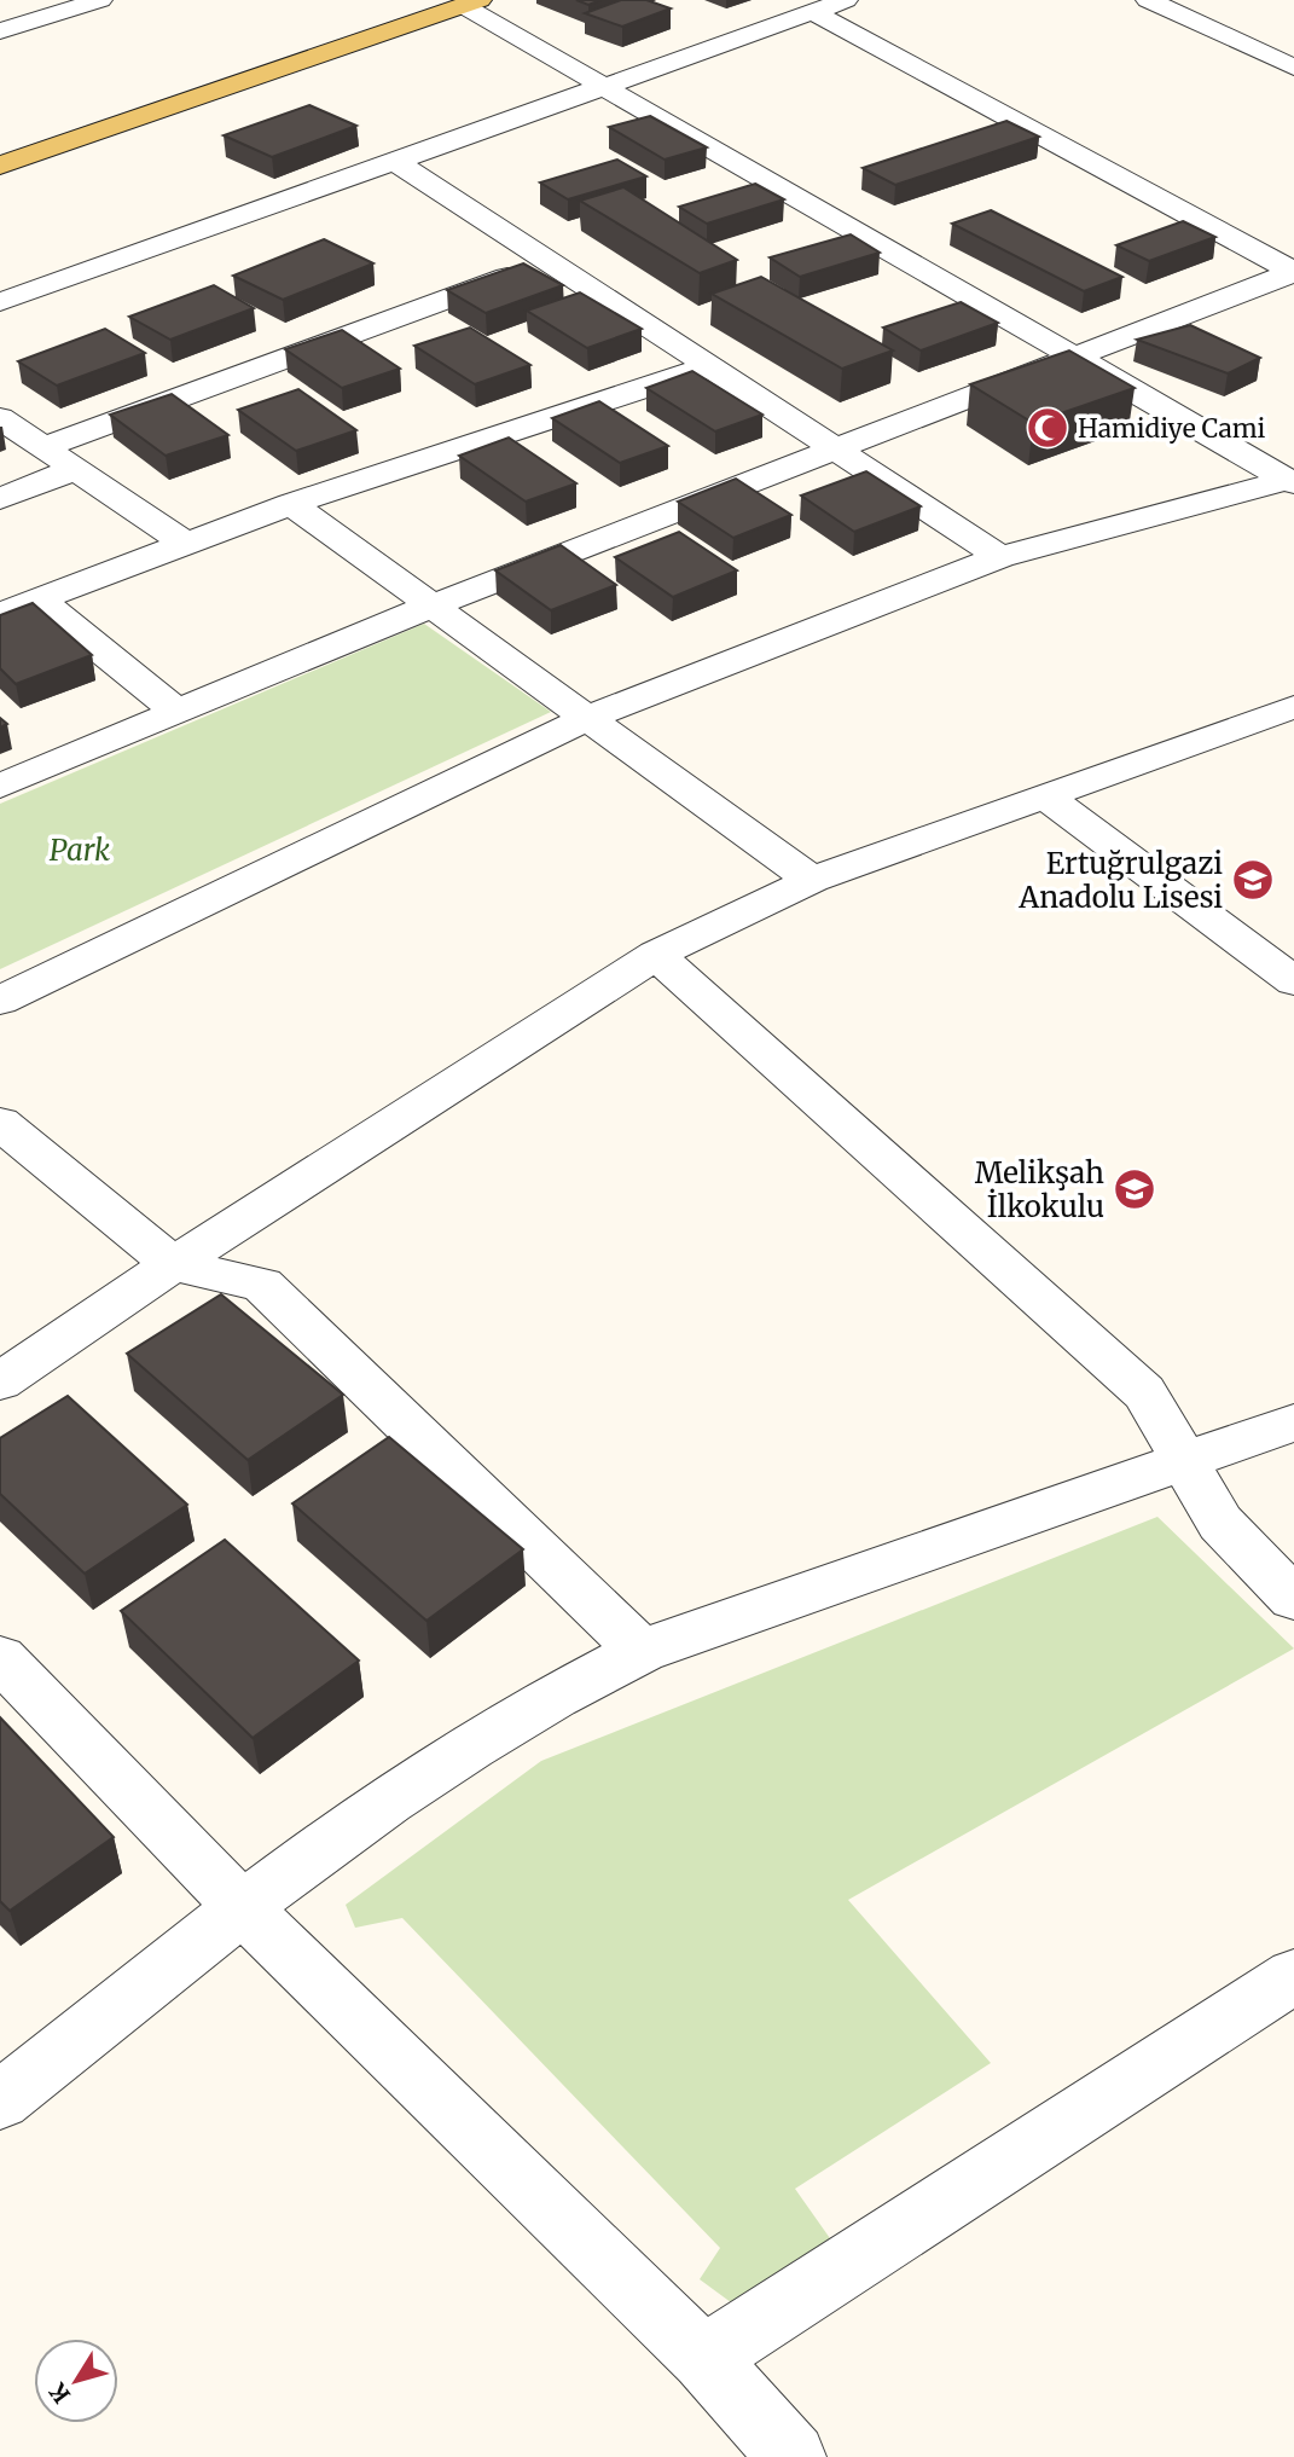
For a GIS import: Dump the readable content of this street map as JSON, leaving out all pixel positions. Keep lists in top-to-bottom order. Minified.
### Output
{"parks":["Park"],"places":{"mosque":["Hamidiye Cami"],"school or university":["Ertuğrulgazi Anadolu Lisesi","Melikşah İlkokulu"]},"north":"bottom left"}
